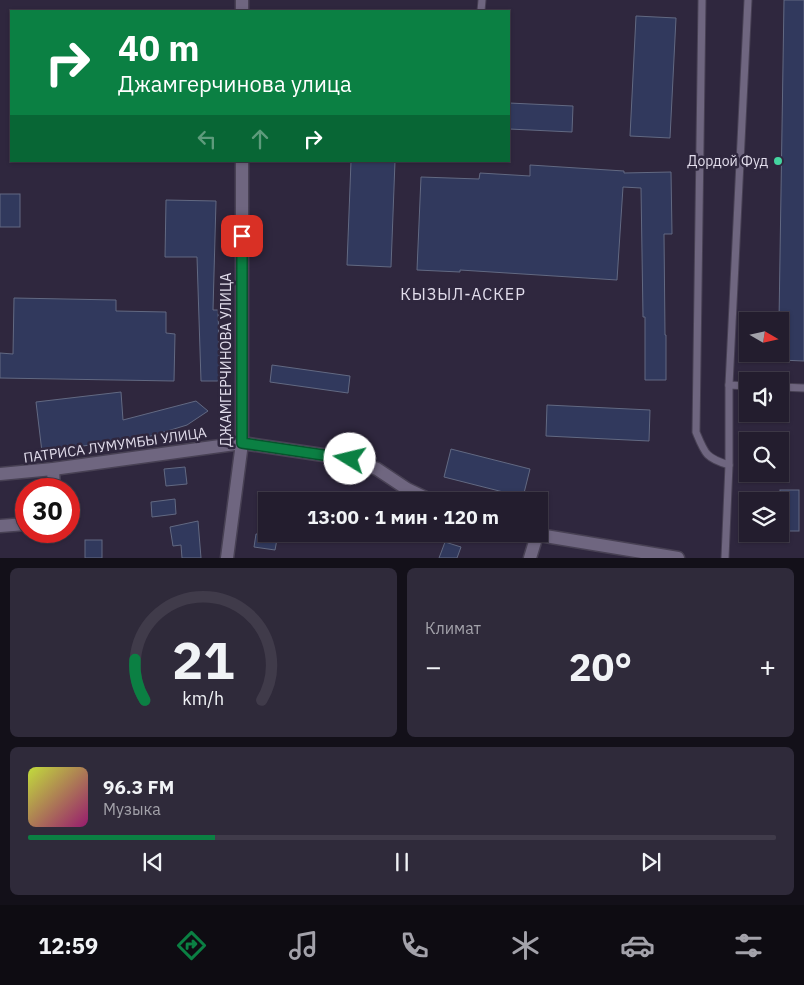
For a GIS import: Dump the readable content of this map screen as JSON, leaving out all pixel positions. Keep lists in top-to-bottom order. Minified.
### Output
{"streets":{"street":["ДЖАМГЕРЧИНОВА УЛИЦА","ПАТРИСА ЛУМУМБЫ УЛИЦА"]},"crossings":[["ДЖАМГЕРЧИНОВА УЛИЦА","ПАТРИСА ЛУМУМБЫ УЛИЦА"]],"districts":["КЫЗЫЛ-АСКЕР"],"places":["Дордой Фуд"],"north":"right","page":{"turn":["40 m","Джамгерчинова улица"],"limit":"30","trip":"13:00 · 1 мин · 120 m","tile":"Климат","heat":["−","20°","+"],"song":["96.3 FM","Музыка"],"tabs":"12:59","gauge":["21","km/h"]}}
